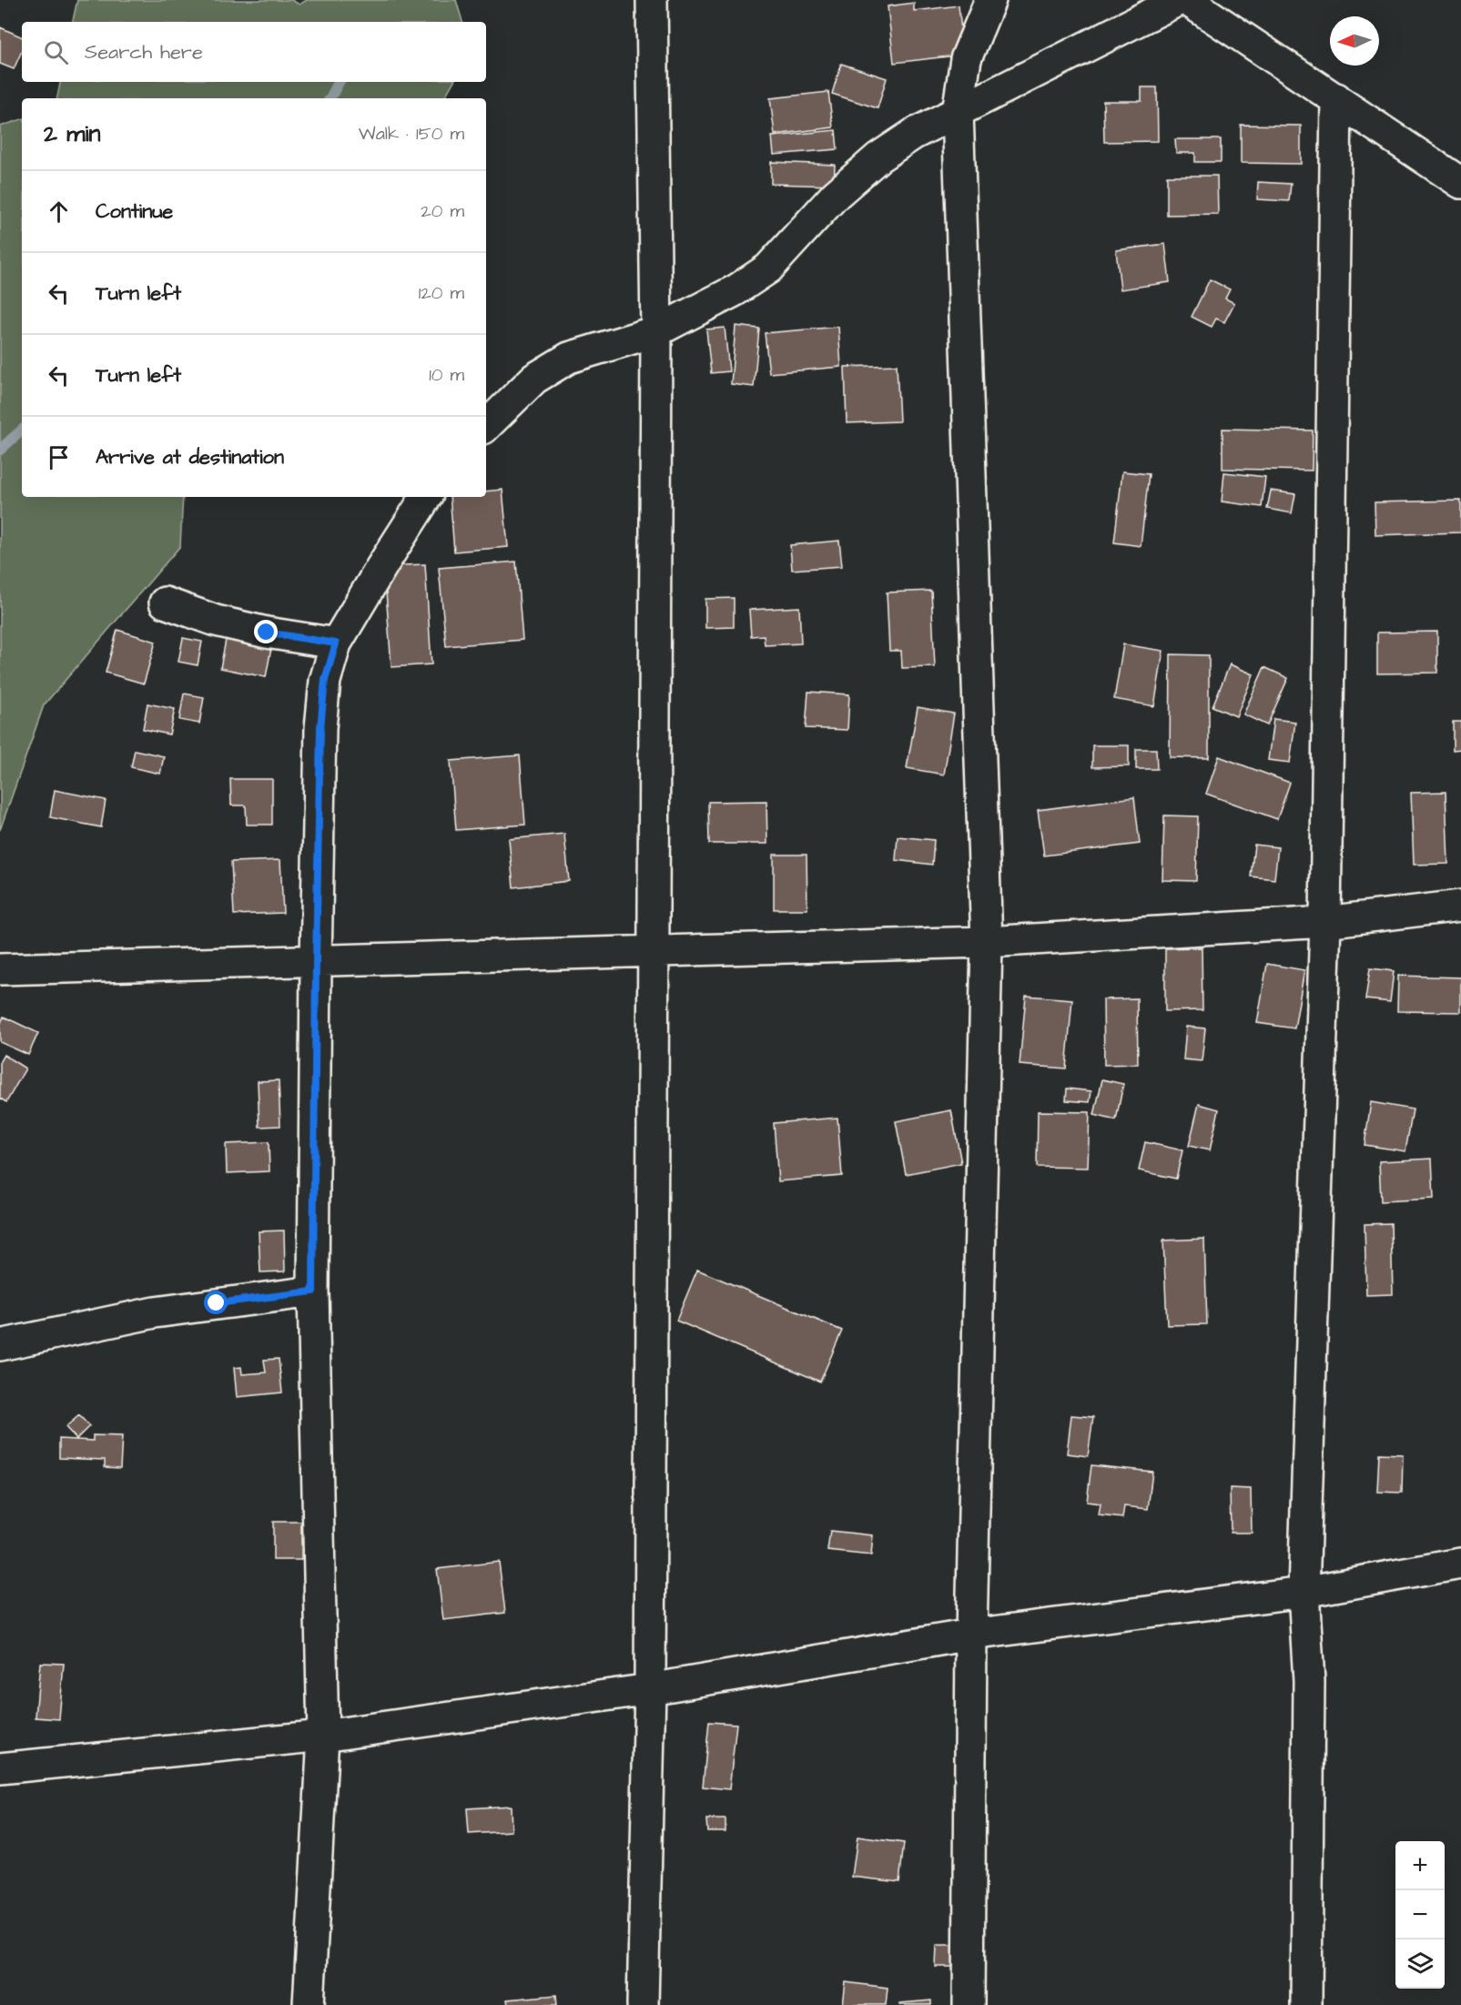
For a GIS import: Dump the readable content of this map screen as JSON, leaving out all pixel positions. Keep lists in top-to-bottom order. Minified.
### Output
{"north":"left","page":{"search":"Search here","heading":["2 min","Walk · 150 m"],"list":[["Continue","20 m"],["Turn left","120 m"],["Turn left","10 m"],"Arrive at destination"],"map_buttons":["+","−"]}}
